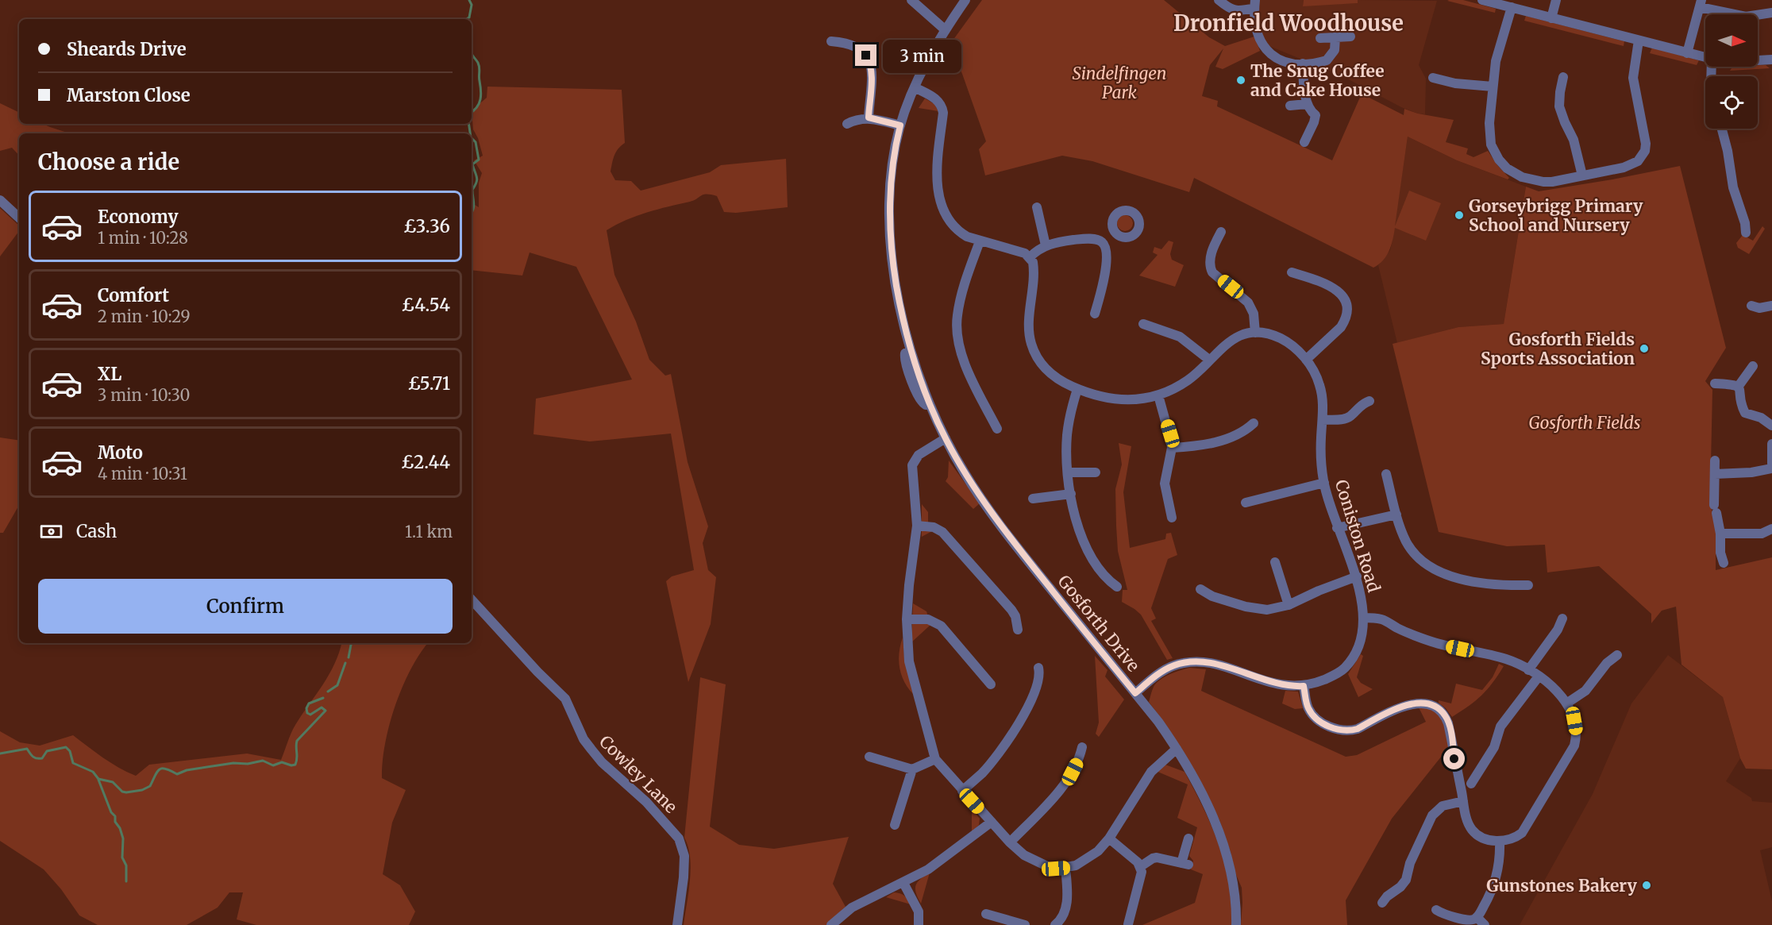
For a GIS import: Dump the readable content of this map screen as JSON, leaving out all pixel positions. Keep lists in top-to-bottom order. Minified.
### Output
{"streets":{"street":["Coniston Road","Gosforth Drive","Cowley Lane"]},"crossings":[["Coniston Road","Gosforth Drive"]],"districts":["Dronfield Woodhouse"],"parks":["Sindelfingen Park","Gosforth Fields"],"places":["The Snug Coffee and Cake House","Gorseybrigg Primary School and Nursery","Gosforth Fields Sports Association","Gunstones Bakery"],"north":"right","page":{"banner":["Sheards Drive","Marston Close"],"bubble":"3 min","heading":"Choose a ride","list":[{"name":"Economy","note":"1 min · 10:28","value":"£3.36"},{"name":"Comfort","note":"2 min · 10:29","value":"£4.54"},{"name":"XL","note":"3 min · 10:30","value":"£5.71"},{"name":"Moto","note":"4 min · 10:31","value":"£2.44"}],"pay":["Cash","1.1 km"],"buttons":"Confirm"}}
